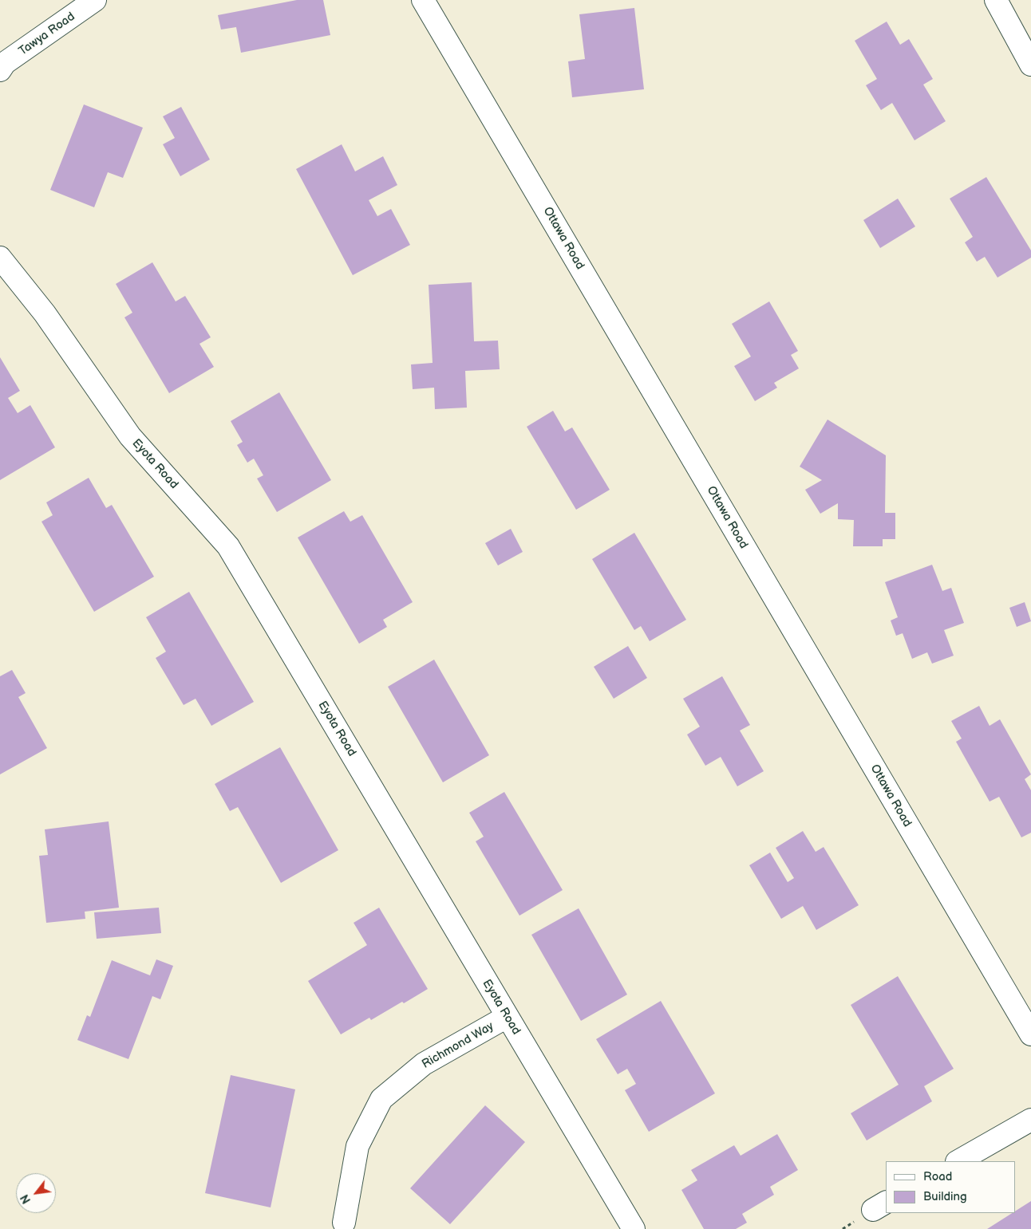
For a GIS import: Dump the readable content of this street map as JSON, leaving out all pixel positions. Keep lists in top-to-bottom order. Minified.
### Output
{"streets":{"street":["Tawya Road","Ottawa Road","Eyota Road","Richmond Way"]},"crossings":[["Eyota Road","Richmond Way"]],"legend":["Road","Building"],"north":"bottom left"}
